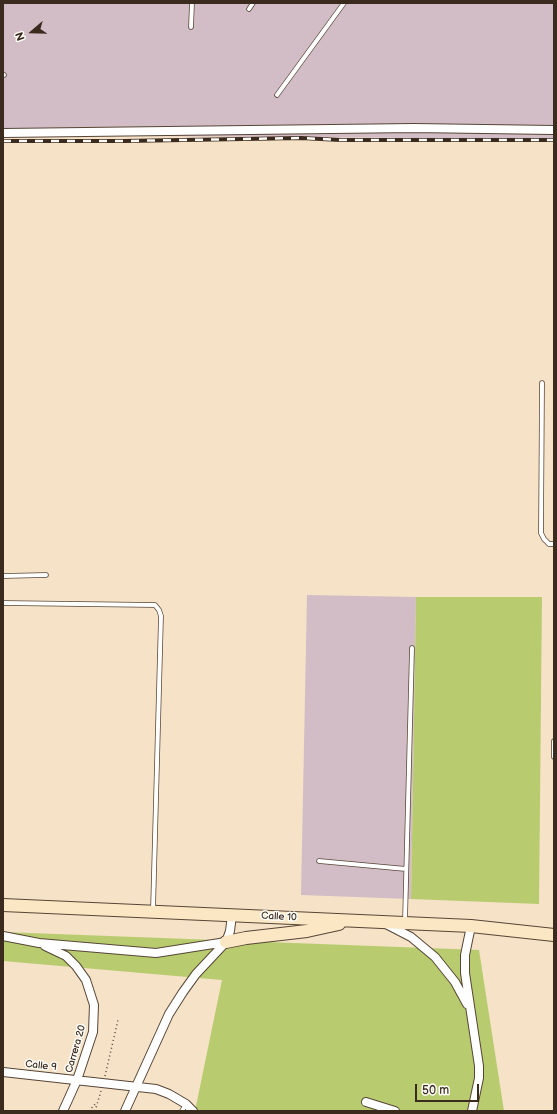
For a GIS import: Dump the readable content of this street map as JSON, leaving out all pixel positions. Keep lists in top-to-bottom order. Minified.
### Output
{"streets":{"main road":["Calle 10"],"street":["Carrera 20","Calle 9"]},"crossings":[["Carrera 20","Calle 9"]],"scale_bar":"50 m","north":"left"}
